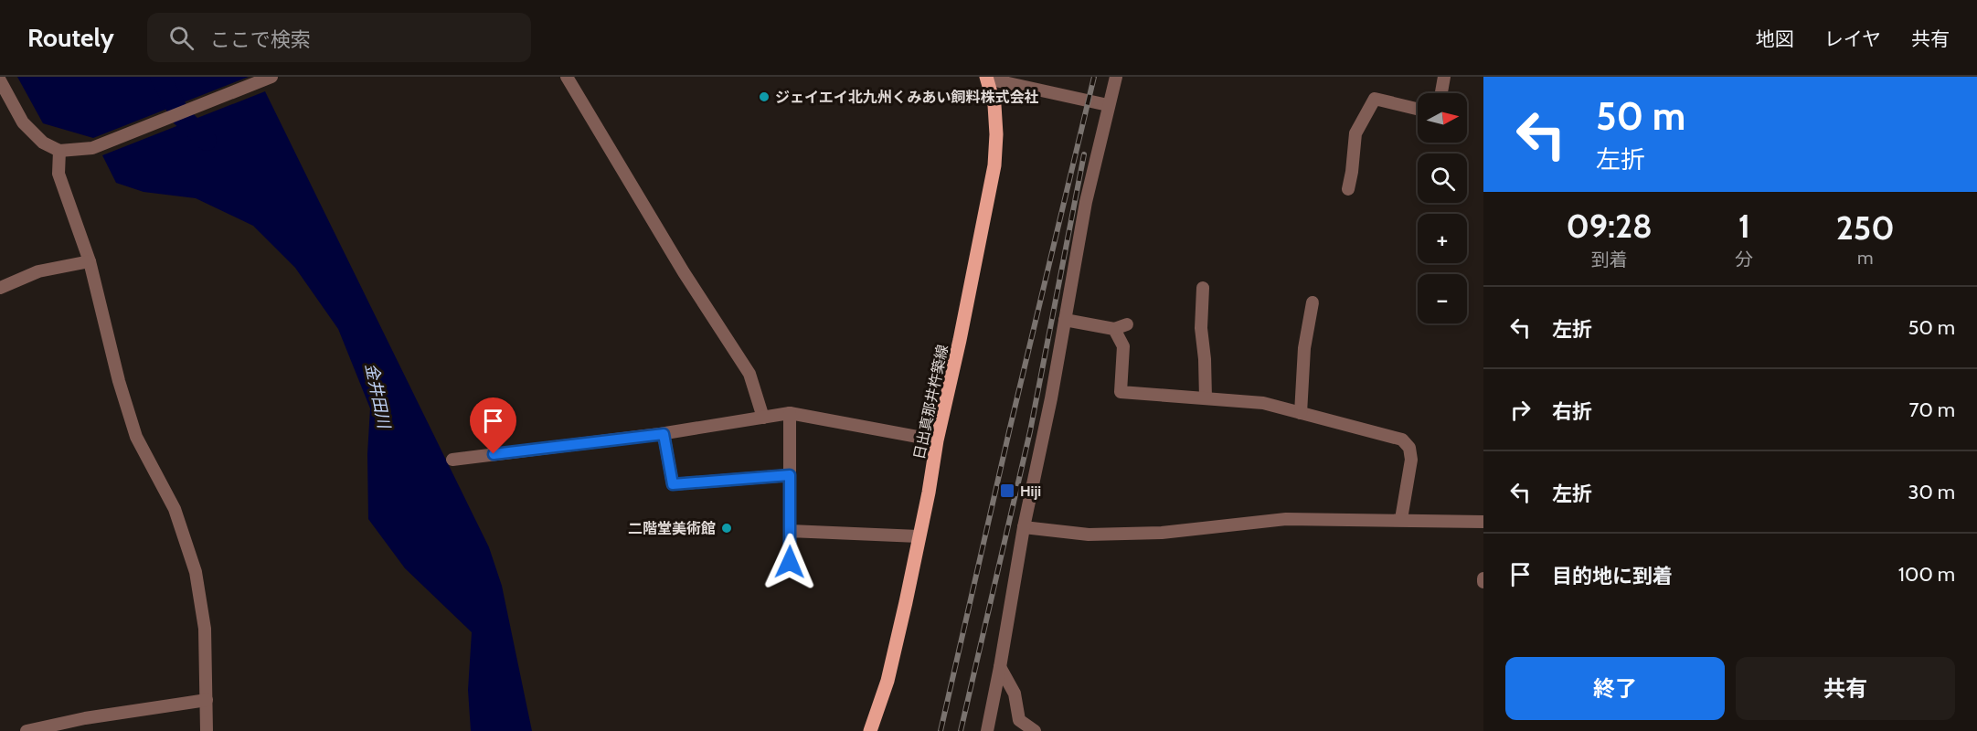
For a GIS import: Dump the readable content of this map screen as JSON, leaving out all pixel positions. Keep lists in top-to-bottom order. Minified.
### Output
{"streets":{"main road":["日出真那井杵築線"]},"water":["金井田川"],"places":{"other":["ジェイエイ北九州くみあい飼料株式会社","二階堂美術館"],"transit":["Hiji"]},"north":"right","page":{"header":"Routely","search":"ここで検索","nav":["地図","レイヤ","共有"],"turn":["50 m","左折"],"map_buttons":["+","−"],"eta":["09:28","到着","1","分","250","m"],"list":[{"name":"左折","value":"50 m"},{"name":"右折","value":"70 m"},{"name":"左折","value":"30 m"},{"name":"目的地に到着","value":"100 m"}],"buttons":["終了","共有"]}}
